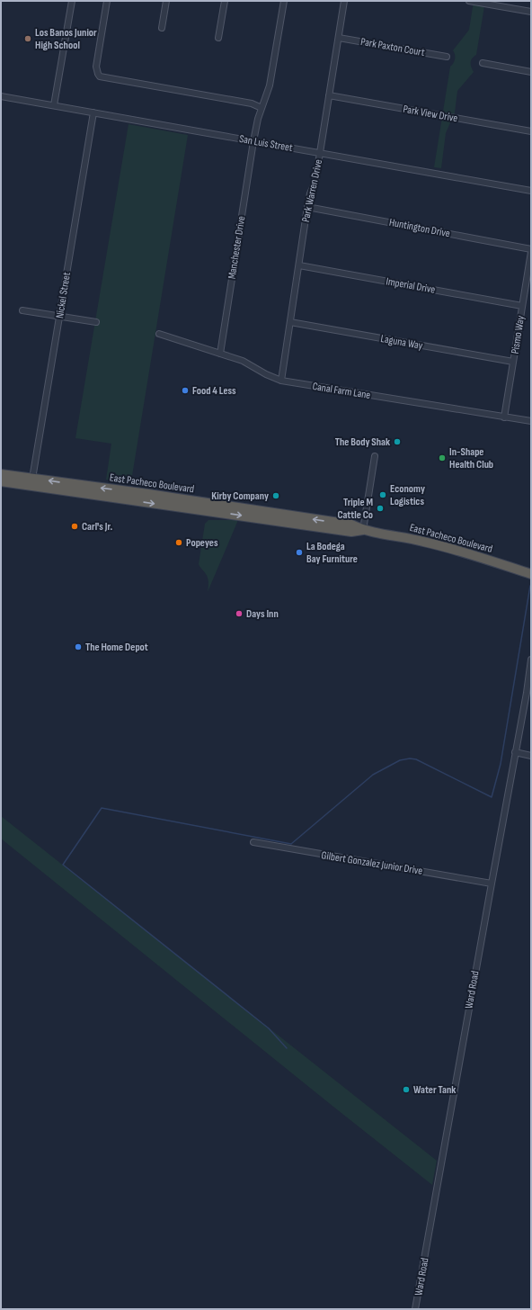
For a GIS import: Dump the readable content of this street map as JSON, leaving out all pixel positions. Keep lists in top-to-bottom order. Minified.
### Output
{"streets":{"highway":["East Pacheco Boulevard"],"street":["Park Paxton Court","Park View Drive","San Luis Street","Park Warren Drive","Huntington Drive","Manchester Drive","Imperial Drive","Nickel Street","Pismo Way","Laguna Way","Canal Farm Lane","Gilbert Gonzalez Junior Drive","Ward Road"]},"crossings":[["Park Paxton Court","Park Warren Drive"],["Park View Drive","Park Warren Drive"],["San Luis Street","Park Warren Drive"],["San Luis Street","Manchester Drive"],["San Luis Street","Nickel Street"],["Park Warren Drive","Huntington Drive"],["Park Warren Drive","Imperial Drive"],["Park Warren Drive","Laguna Way"],["Park Warren Drive","Canal Farm Lane"],["Manchester Drive","Canal Farm Lane"],["Imperial Drive","Pismo Way"],["Nickel Street","East Pacheco Boulevard"],["Pismo Way","Laguna Way"],["Pismo Way","Canal Farm Lane"],["Gilbert Gonzalez Junior Drive","Ward Road"]],"places":["Los Banos Junior High School","Food 4 Less","The Body Shak","In-Shape Health Club","Economy Logistics","Kirby Company","Triple M Cattle Co","Carl's Jr.","Popeyes","La Bodega Bay Furniture","Days Inn","The Home Depot","Water Tank"]}
